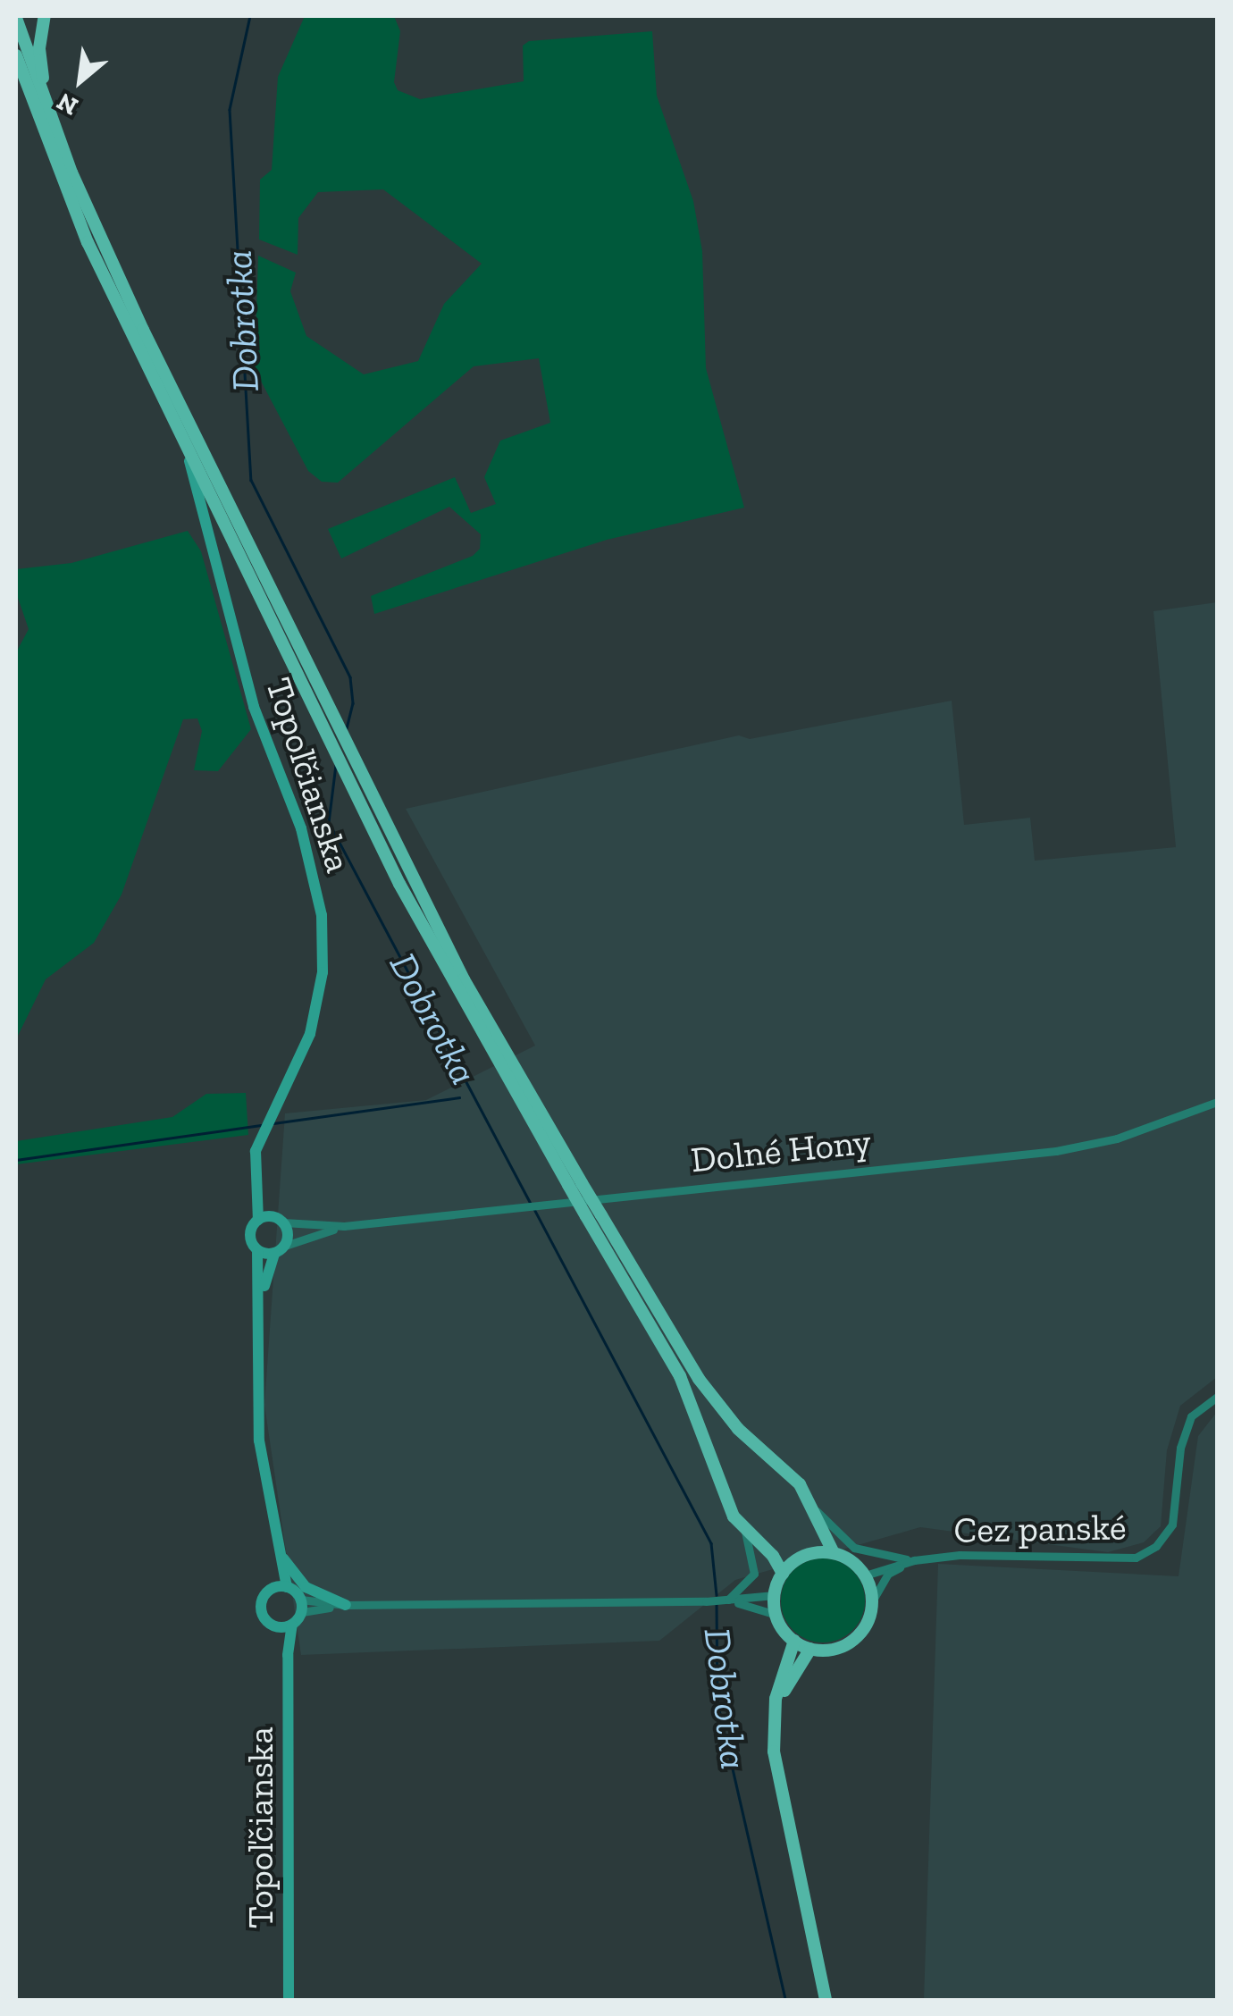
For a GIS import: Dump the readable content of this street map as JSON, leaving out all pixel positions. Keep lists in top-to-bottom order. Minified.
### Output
{"streets":{"street":["Topoľčianska","Dolné Hony","Cez panské"]},"crossings":[["Topoľčianska","Dolné Hony"]],"water":["Dobrotka"],"north":"bottom left"}
